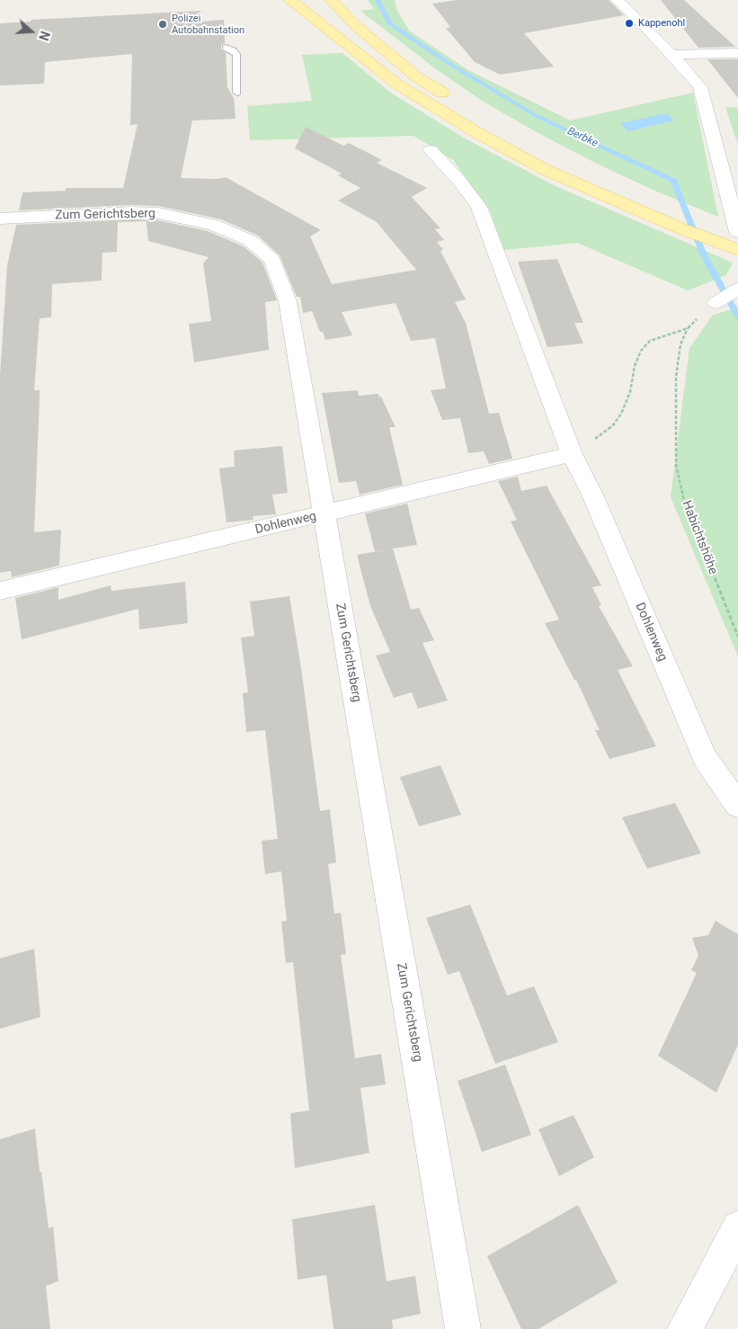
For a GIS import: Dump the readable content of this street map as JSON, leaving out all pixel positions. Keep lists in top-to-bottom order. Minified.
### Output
{"streets":{"street":["Zum Gerichtsberg","Dohlenweg"],"path":["Habichtshöhe"]},"crossings":[["Zum Gerichtsberg","Dohlenweg"],["Dohlenweg","Habichtshöhe"]],"water":["Berbke"],"places":["Kappenohl","Polizei Autobahnstation"],"north":"right"}
